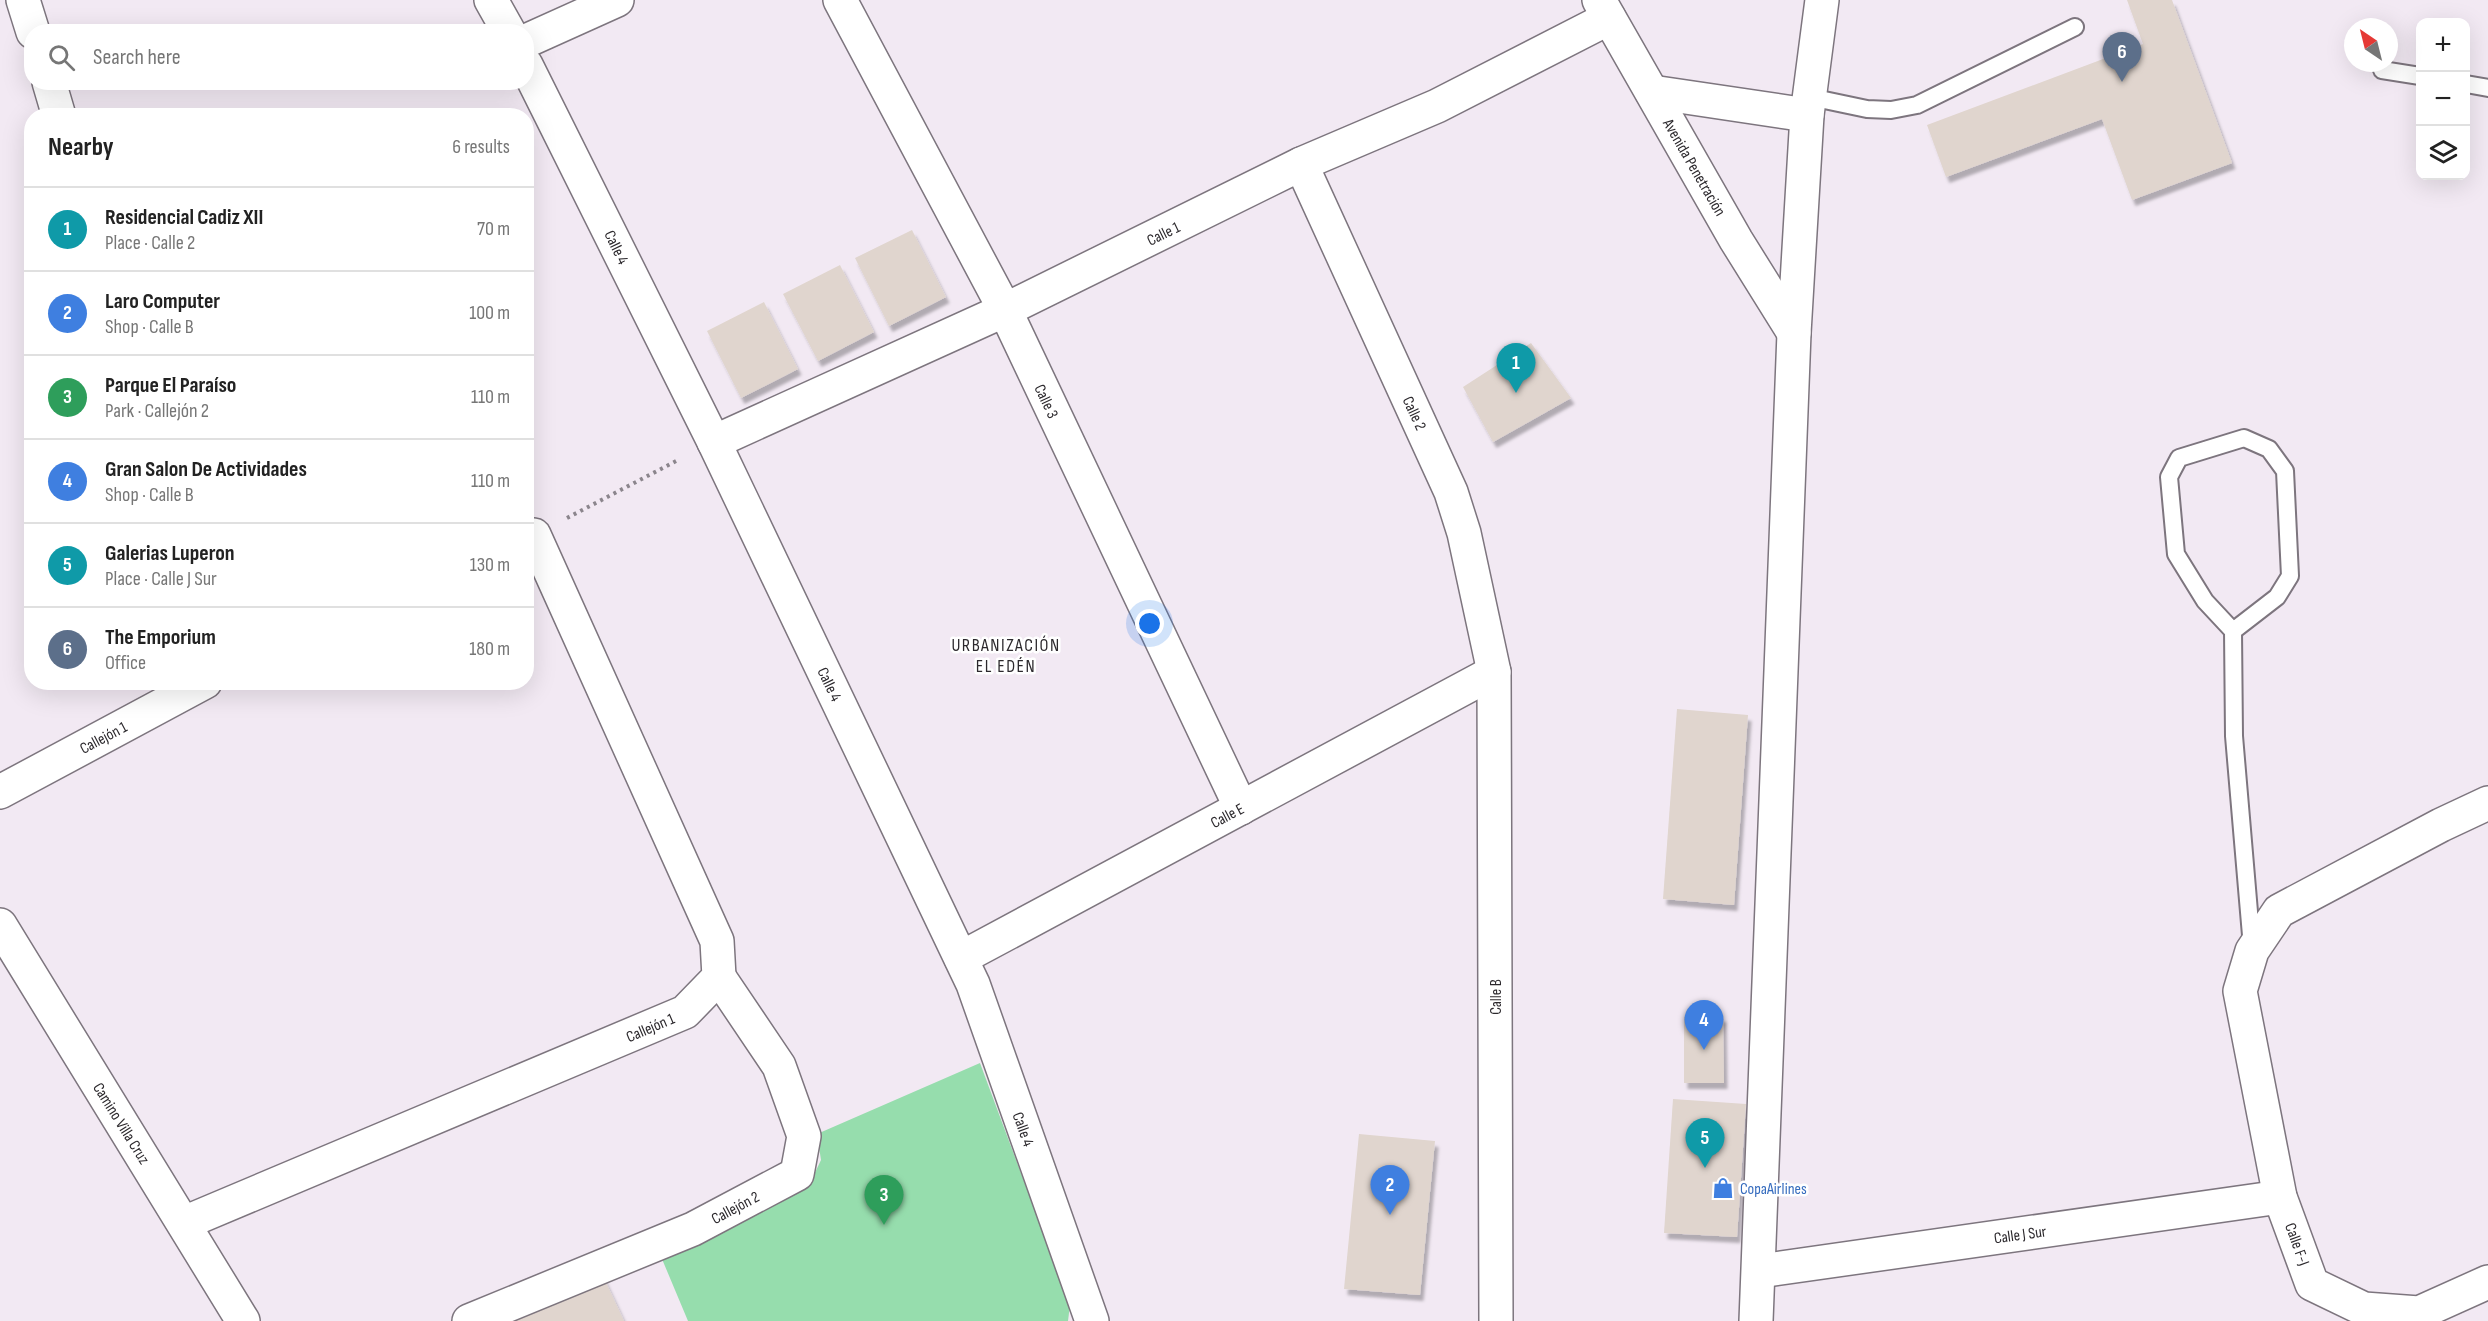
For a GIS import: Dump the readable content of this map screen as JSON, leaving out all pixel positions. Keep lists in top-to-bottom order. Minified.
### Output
{"streets":{"street":["Avenida Penetración","Calle 1","Calle 4","Calle 3","Calle 2","Callejón 1","Calle E","Calle B","Camino Villa Cruz","Callejón 2","Calle J Sur","Calle F-J"]},"crossings":[["Avenida Penetración","Calle 1"],["Calle 1","Calle 4"],["Calle 1","Calle 3"],["Calle 1","Calle 2"],["Calle 4","Calle E"],["Calle 3","Calle E"],["Calle 2","Calle E"],["Calle 2","Calle B"],["Callejón 1","Camino Villa Cruz"],["Callejón 1","Callejón 2"],["Calle E","Calle B"],["Calle J Sur","Calle F-J"]],"districts":["URBANIZACIÓN EL EDÉN"],"places":{"shop":["CopaAirlines"]},"north":"top left","page":{"map_buttons":["+","−"],"search":"Search here","pins":["6","1","4","5","2","3"],"heading":["Nearby","6 results"],"list":[{"mark":"1","name":"Residencial Cadiz XII","note":"Place · Calle 2","value":"70 m"},{"mark":"2","name":"Laro Computer","note":"Shop · Calle B","value":"100 m"},{"mark":"3","name":"Parque El Paraíso","note":"Park · Callejón 2","value":"110 m"},{"mark":"4","name":"Gran Salon De Actividades","note":"Shop · Calle B","value":"110 m"},{"mark":"5","name":"Galerias Luperon","note":"Place · Calle J Sur","value":"130 m"},{"mark":"6","name":"The Emporium","note":"Office","value":"180 m"}]}}
